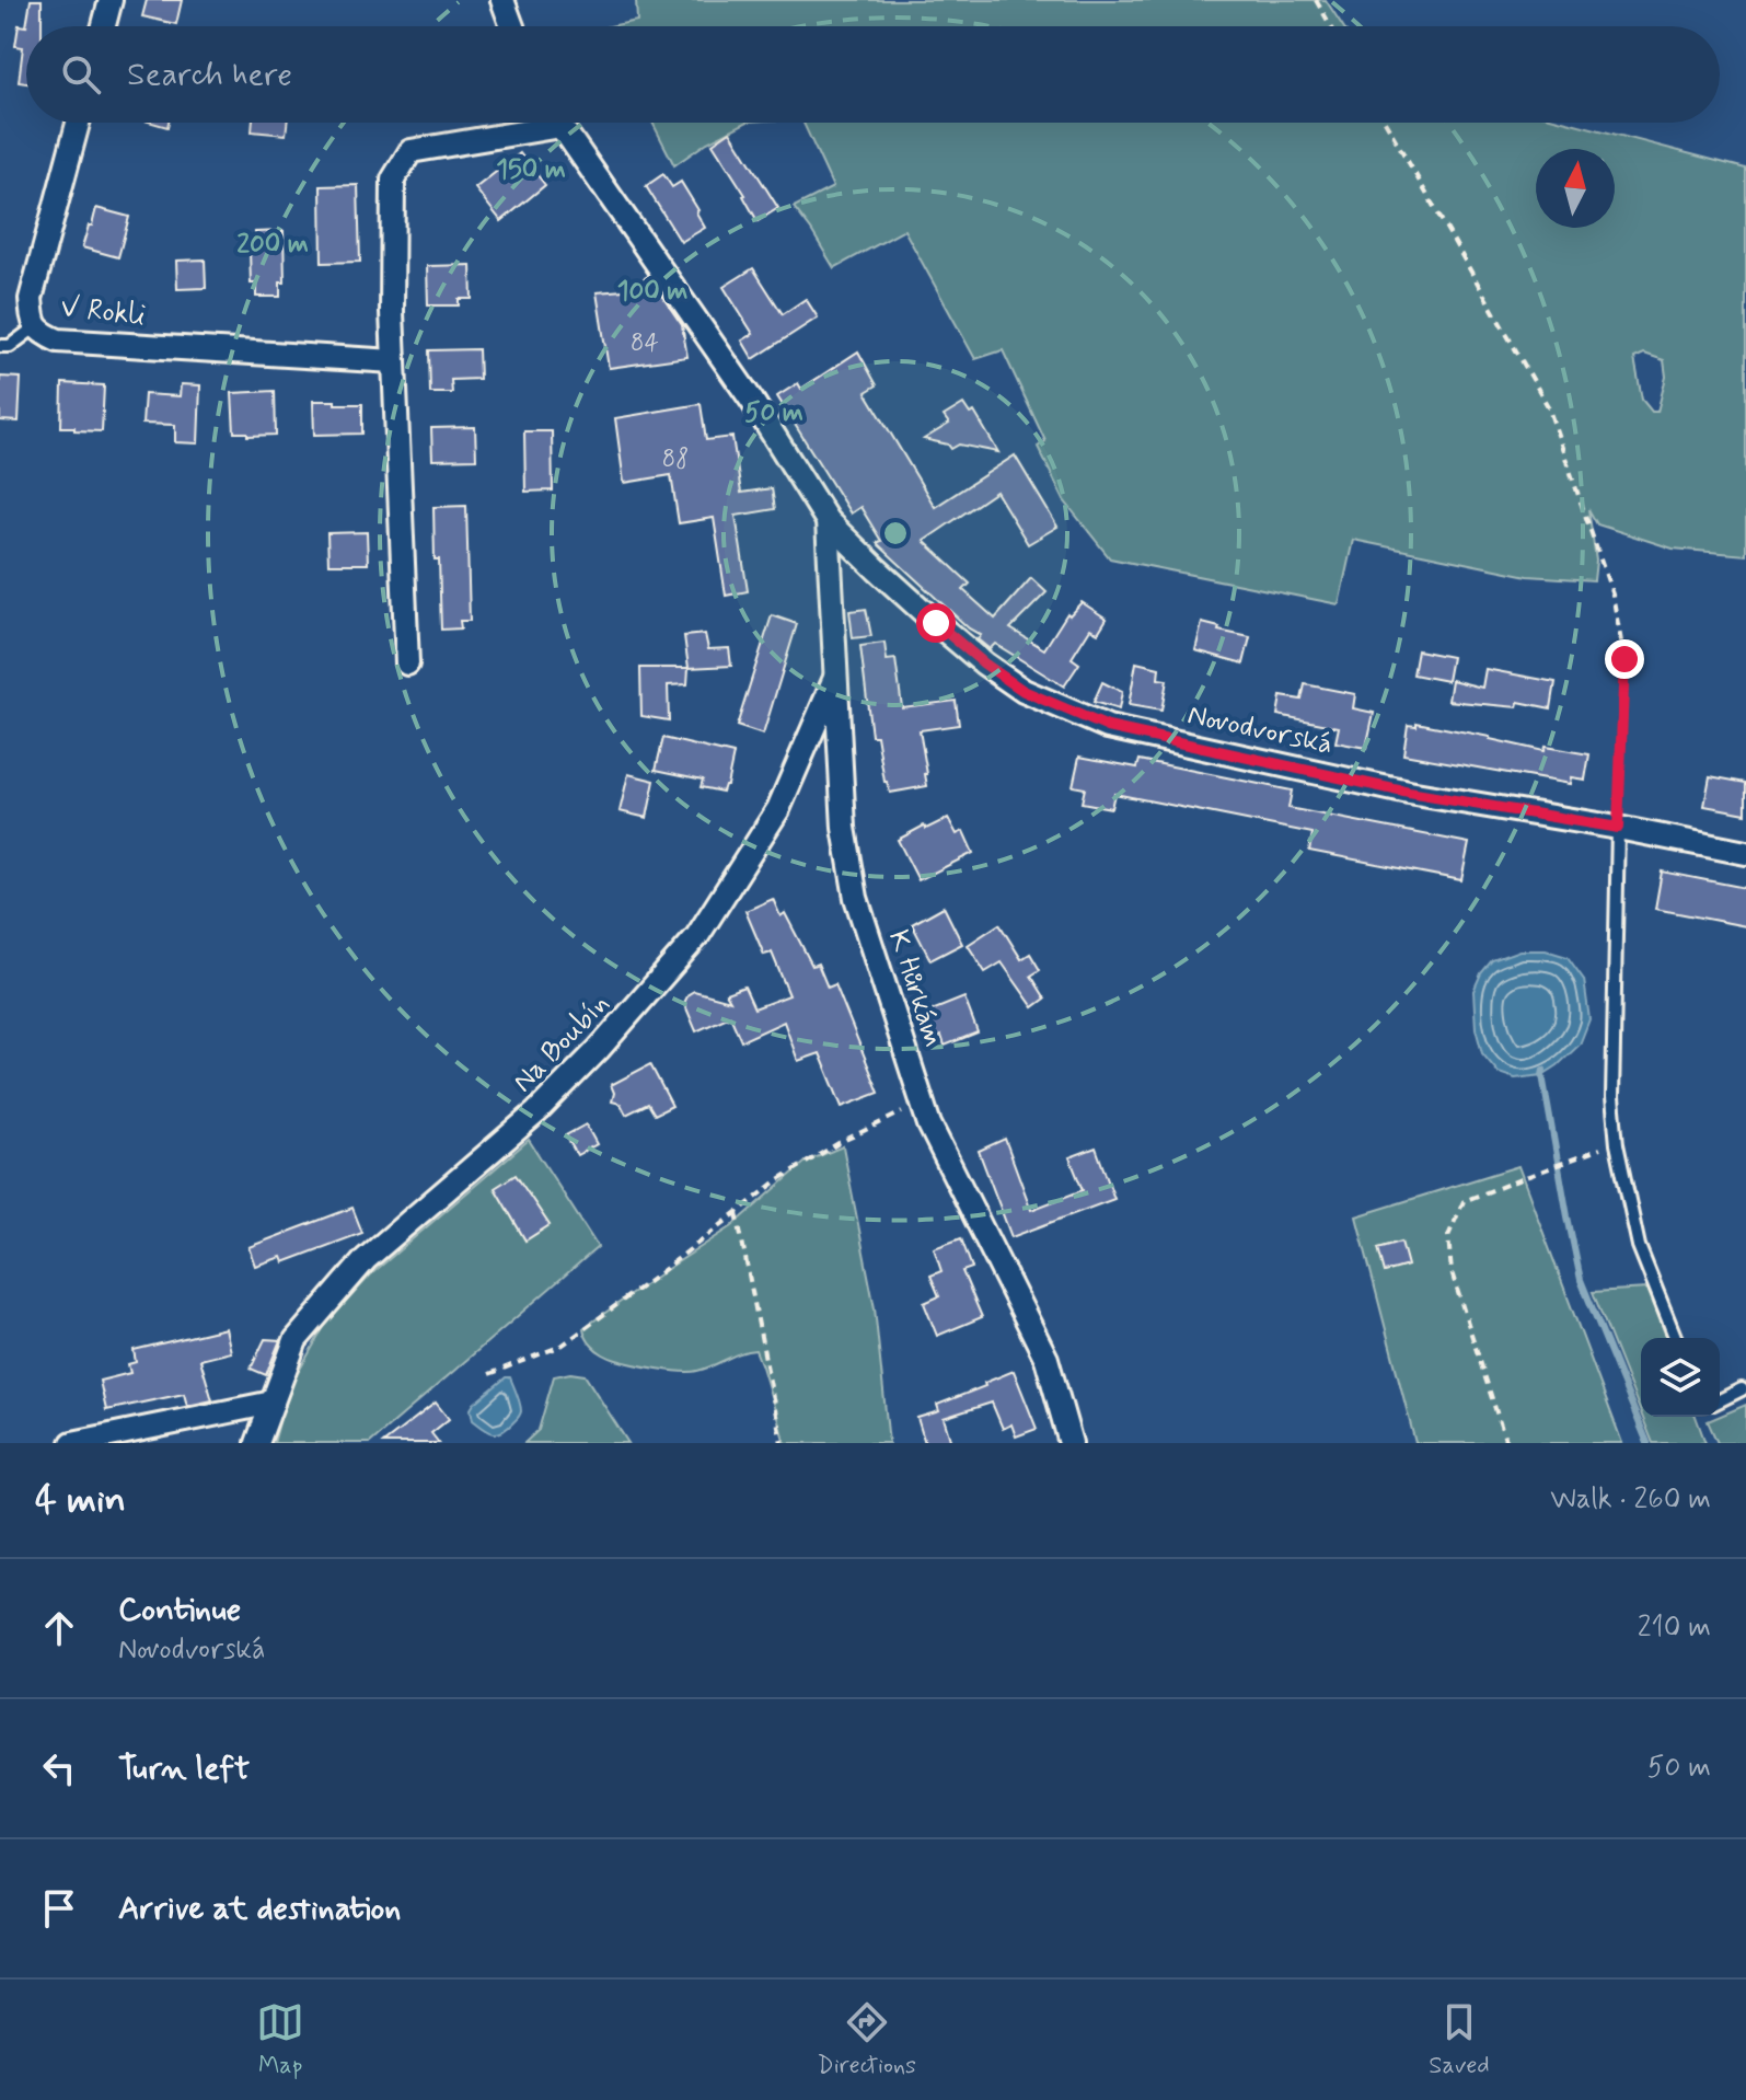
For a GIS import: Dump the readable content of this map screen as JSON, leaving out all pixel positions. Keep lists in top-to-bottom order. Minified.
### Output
{"streets":{"street":["V Rokli","Novodvorská","K Hůrkám","Na Boubín"]},"crossings":[["Novodvorská","K Hůrkám"],["K Hůrkám","Na Boubín"]],"house_numbers":["84","88"],"north":"top","page":{"search":"Search here","heading":["4 min","Walk · 260 m"],"list":[["Continue","Novodvorská","210 m"],["Turn left","50 m"],"Arrive at destination"],"nav":["Map","Directions","Saved"]},"rings":["150 m","200 m","100 m","50 m"]}
